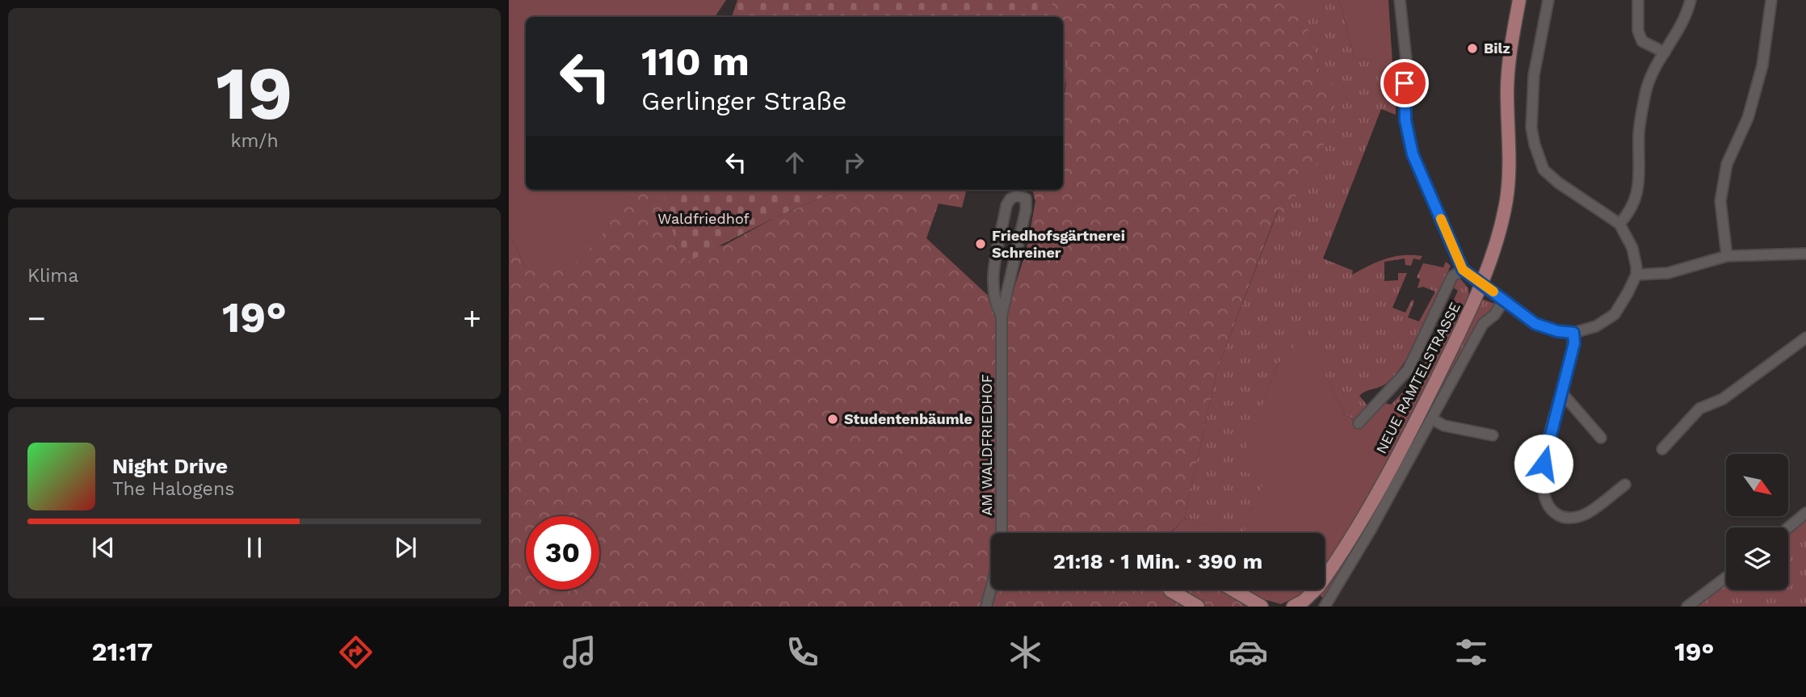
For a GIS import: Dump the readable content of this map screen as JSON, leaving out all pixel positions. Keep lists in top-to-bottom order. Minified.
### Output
{"streets":{"main road":["NEUE RAMTELSTRASSE"],"street":["AM WALDFRIEDHOF"]},"parks":["Waldfriedhof"],"places":["Bilz","Friedhofsgärtnerei Schreiner","Studentenbäumle"],"north":"bottom right","page":{"tile":[["19","km/h"],"Klima"],"turn":["110 m","Gerlinger Straße"],"heat":["−","19°","+"],"song":["Night Drive","The Halogens"],"limit":"30","trip":"21:18 · 1 Min. · 390 m","tabs":["21:17","19°"]}}
